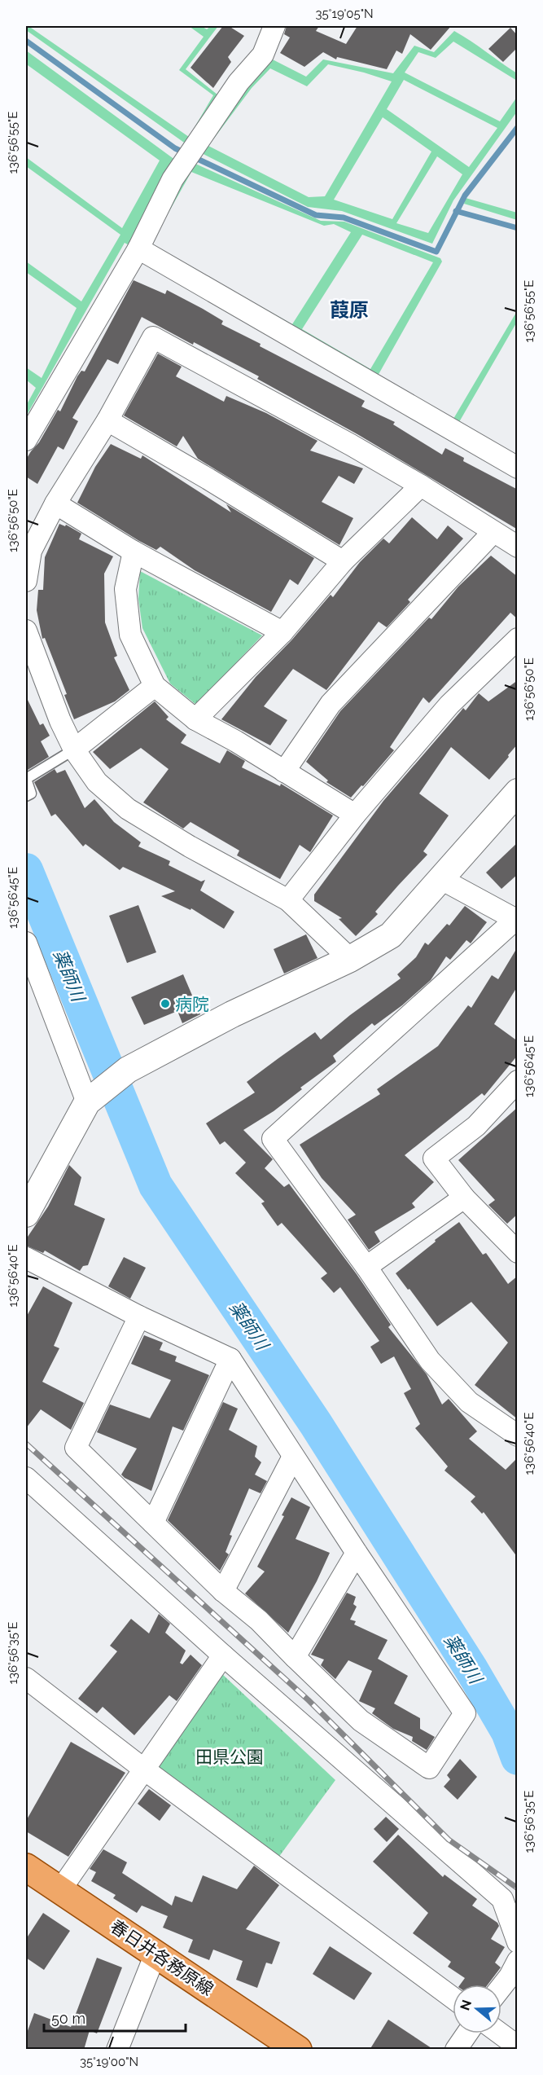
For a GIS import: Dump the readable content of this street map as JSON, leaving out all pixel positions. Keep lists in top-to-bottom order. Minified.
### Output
{"streets":{"main road":["春日井各務原線"]},"districts":["葭原"],"water":["薬師川"],"parks":["田県公園"],"places":["病院"],"scale_bar":"50 m","north":"left","coordinates":["35°19'05\"N","136°56'55\"E","136°56'50\"E","136°56'45\"E","136°56'40\"E","136°56'35\"E","35°19'00\"N"]}
